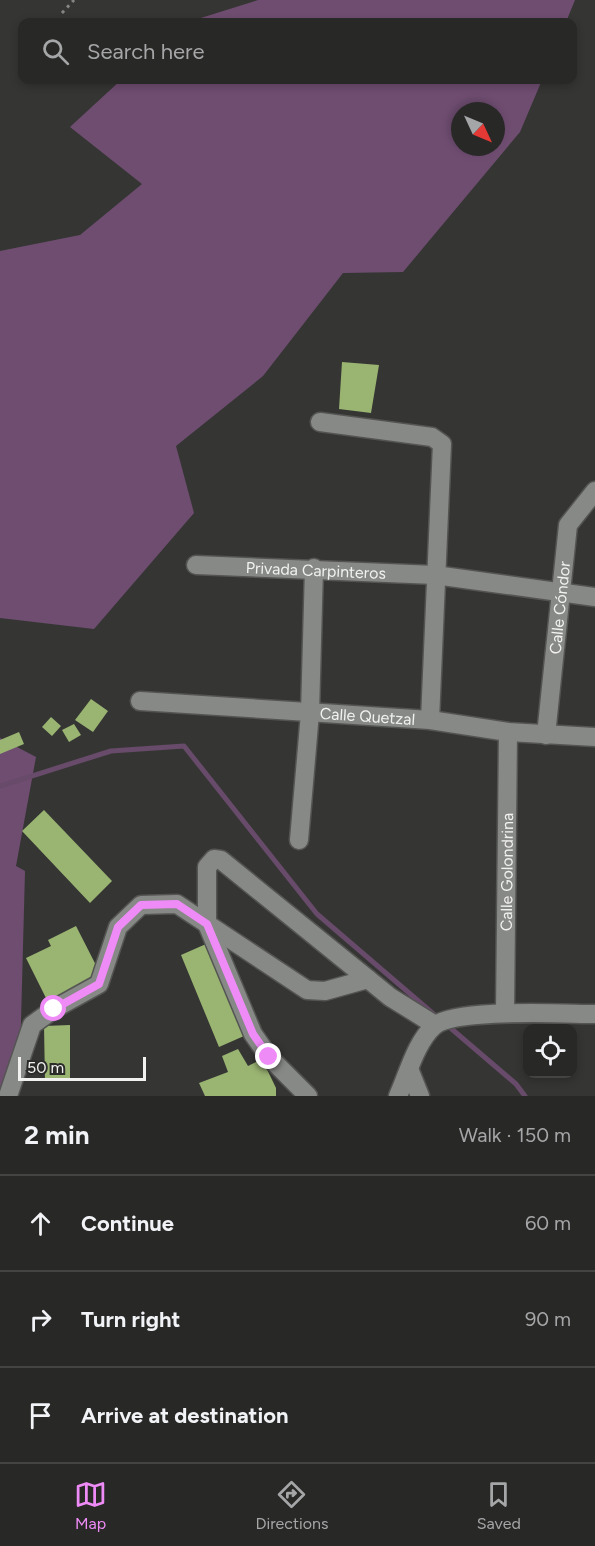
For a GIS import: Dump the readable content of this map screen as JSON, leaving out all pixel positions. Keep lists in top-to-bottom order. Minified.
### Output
{"streets":{"street":["Privada Carpinteros","Calle Cóndor","Calle Quetzal","Calle Golondrina"]},"crossings":[["Privada Carpinteros","Calle Cóndor"],["Calle Cóndor","Calle Quetzal"],["Calle Quetzal","Calle Golondrina"]],"scale_bar":"50 m","north":"bottom right","page":{"search":"Search here","scale":"50 m","heading":["2 min","Walk · 150 m"],"list":[["Continue","60 m"],["Turn right","90 m"],"Arrive at destination"],"nav":["Map","Directions","Saved"]}}
